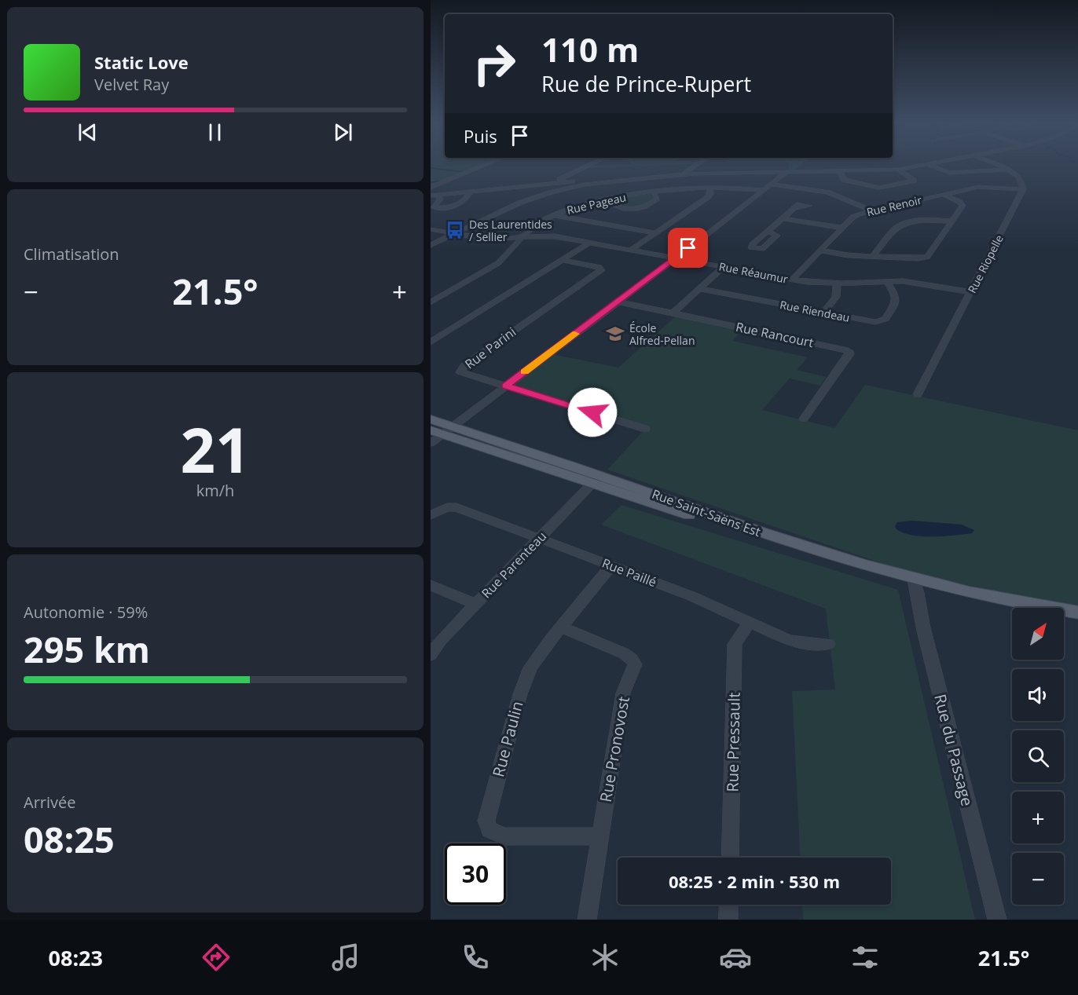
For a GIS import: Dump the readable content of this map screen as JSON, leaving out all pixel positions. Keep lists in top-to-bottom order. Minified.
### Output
{"streets":{"main road":["Rue Saint-Saëns Est"],"street":["Rue Pageau","Rue Renoir","Rue Riopelle","Rue Réaumur","Rue Riendeau","Rue Rancourt","Rue Parini","Rue Parenteau","Rue Paillé","Rue Paulin","Rue Pressault","Rue Pronovost","Rue du Passage"]},"crossings":[["Rue Pageau","Rue Réaumur"],["Rue Renoir","Rue Riopelle"],["Rue Renoir","Rue Réaumur"],["Rue Riopelle","Rue Réaumur"],["Rue Réaumur","Rue Riendeau"],["Rue Saint-Saëns Est","Rue Parenteau"],["Rue Saint-Saëns Est","Rue du Passage"],["Rue Parenteau","Rue Paillé"],["Rue Paillé","Rue Paulin"],["Rue Paillé","Rue Pressault"],["Rue Paulin","Rue Pronovost"]],"places":{"bus stop":["Des Laurentides / Sellier"],"school or university":["École Alfred-Pellan"]},"north":"top right","page":{"turn":["110 m","Rue de Prince-Rupert"],"song":["Static Love","Velvet Ray"],"then":"Puis","tile":["Climatisation",["21","km/h"],["Autonomie · 59%","295 km"],["Arrivée","08:25"]],"heat":["−","21.5°","+"],"map_buttons":["+","−"],"limit":"30","trip":"08:25 · 2 min · 530 m","tabs":["08:23","21.5°"]}}
